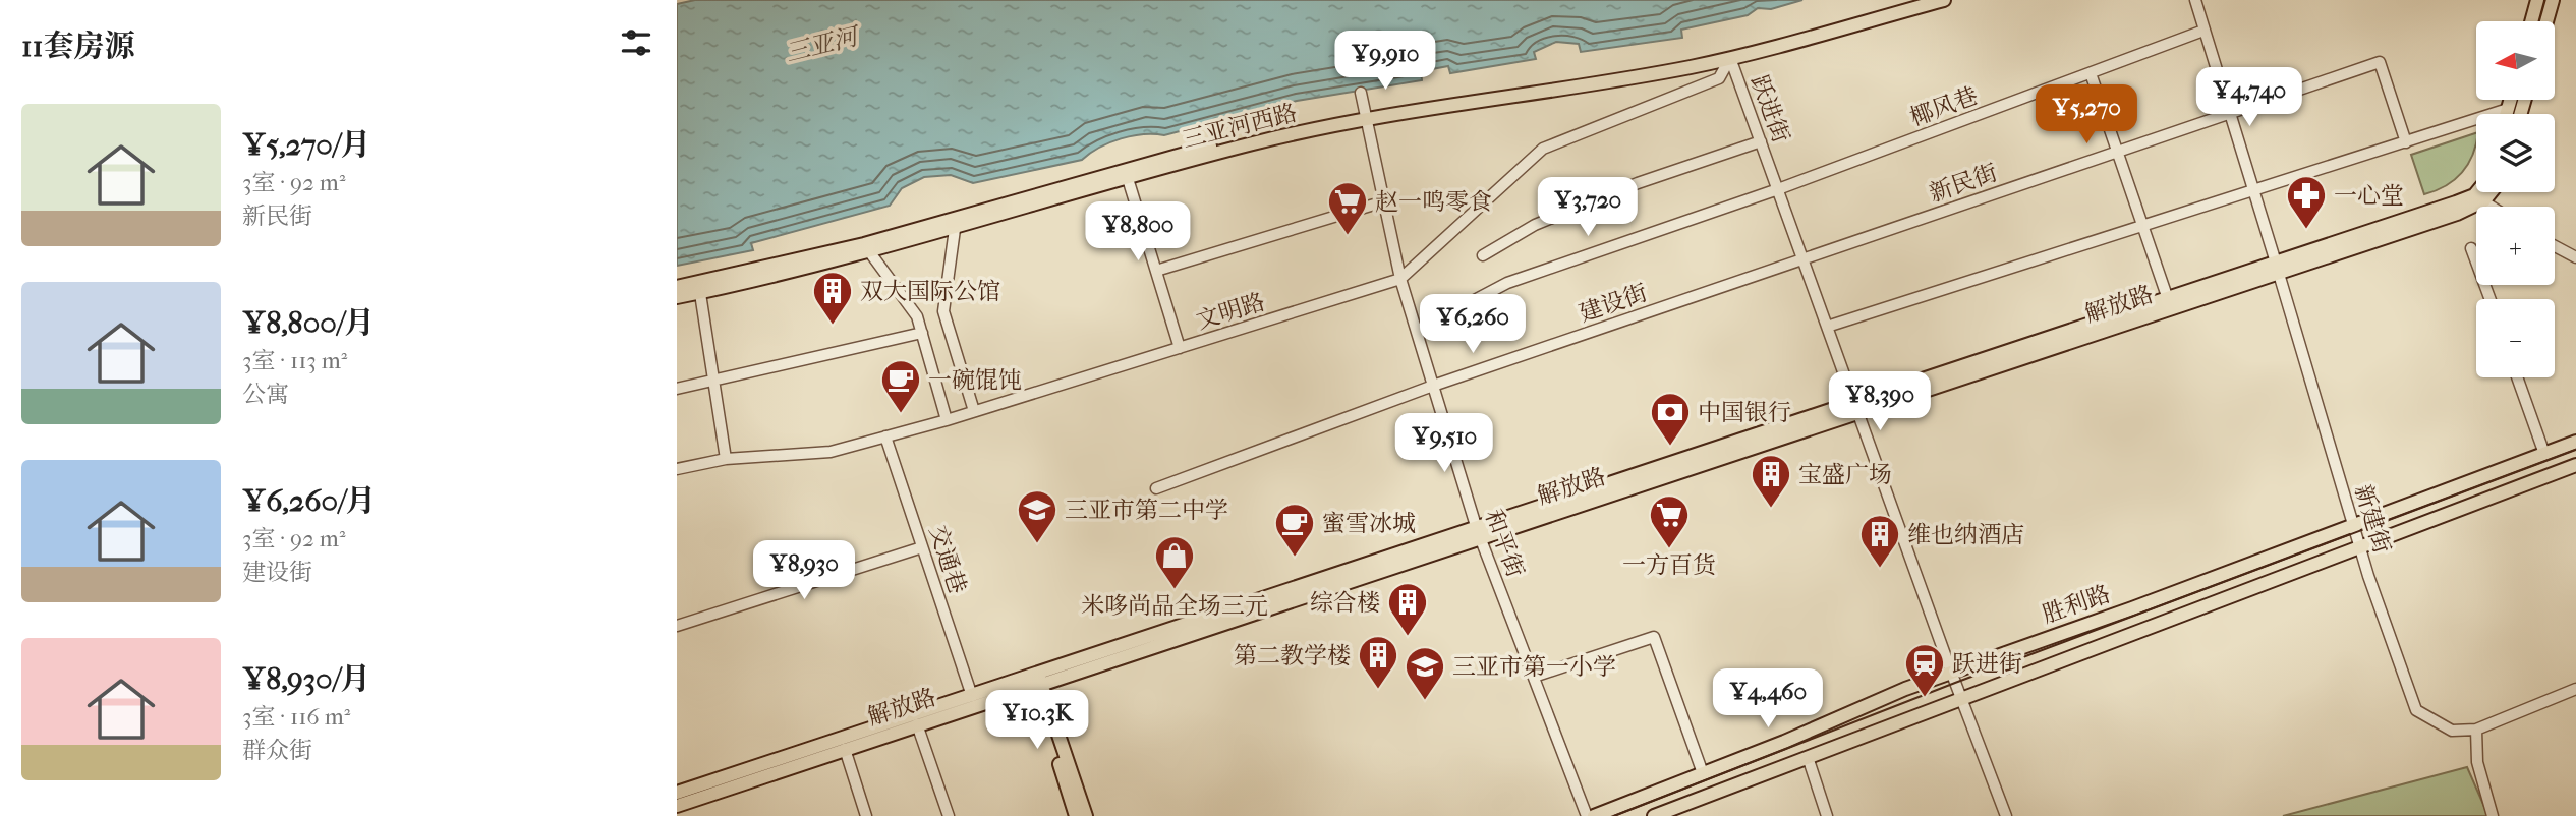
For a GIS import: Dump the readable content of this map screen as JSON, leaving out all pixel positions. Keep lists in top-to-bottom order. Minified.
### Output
{"streets":{"main road":["三亚河西路","解放路","胜利路"],"street":["椰风巷","跃进街","新民街","建设街","文明路","新建街","和平街","交通巷"]},"crossings":[["椰风巷","跃进街"],["椰风巷","新建街"],["椰风巷","和平街"],["跃进街","三亚河西路"],["跃进街","新民街"],["跃进街","建设街"],["跃进街","解放路"],["跃进街","文明路"],["跃进街","胜利路"],["三亚河西路","文明路"],["三亚河西路","和平街"],["新民街","建设街"],["新民街","新建街"],["建设街","和平街"],["解放路","新建街"],["解放路","和平街"],["解放路","交通巷"],["文明路","和平街"],["文明路","交通巷"],["新建街","胜利路"]],"water":["三亚河"],"places":{"pharmacy":["一心堂"],"supermarket":["赵一鸣零食","一方百货"],"building":["双大国际公馆","宝盛广场","维也纳酒店","综合楼","第二教学楼"],"cafe":["一碗馄饨","蜜雪冰城"],"bank":["中国银行"],"school or university":["三亚市第二中学","三亚市第一小学"],"shop":["米哆尚品全场三元"],"station":["跃进街"]},"north":"left","page":{"heading":"11套房源","map_buttons":["+","−"],"price":["¥9,910","¥4,740","¥5,270","¥3,720","¥8,800","¥6,260","¥8,390","¥9,510","¥8,930","¥4,460","¥10.3K"],"list":[{"name":"¥5,270/月","note":"3室 · 92 m² · 新民街"},{"name":"¥8,800/月","note":"3室 · 113 m² · 公寓"},{"name":"¥6,260/月","note":"3室 · 92 m² · 建设街"},{"name":"¥8,930/月","note":"3室 · 116 m² · 群众街"}]}}
